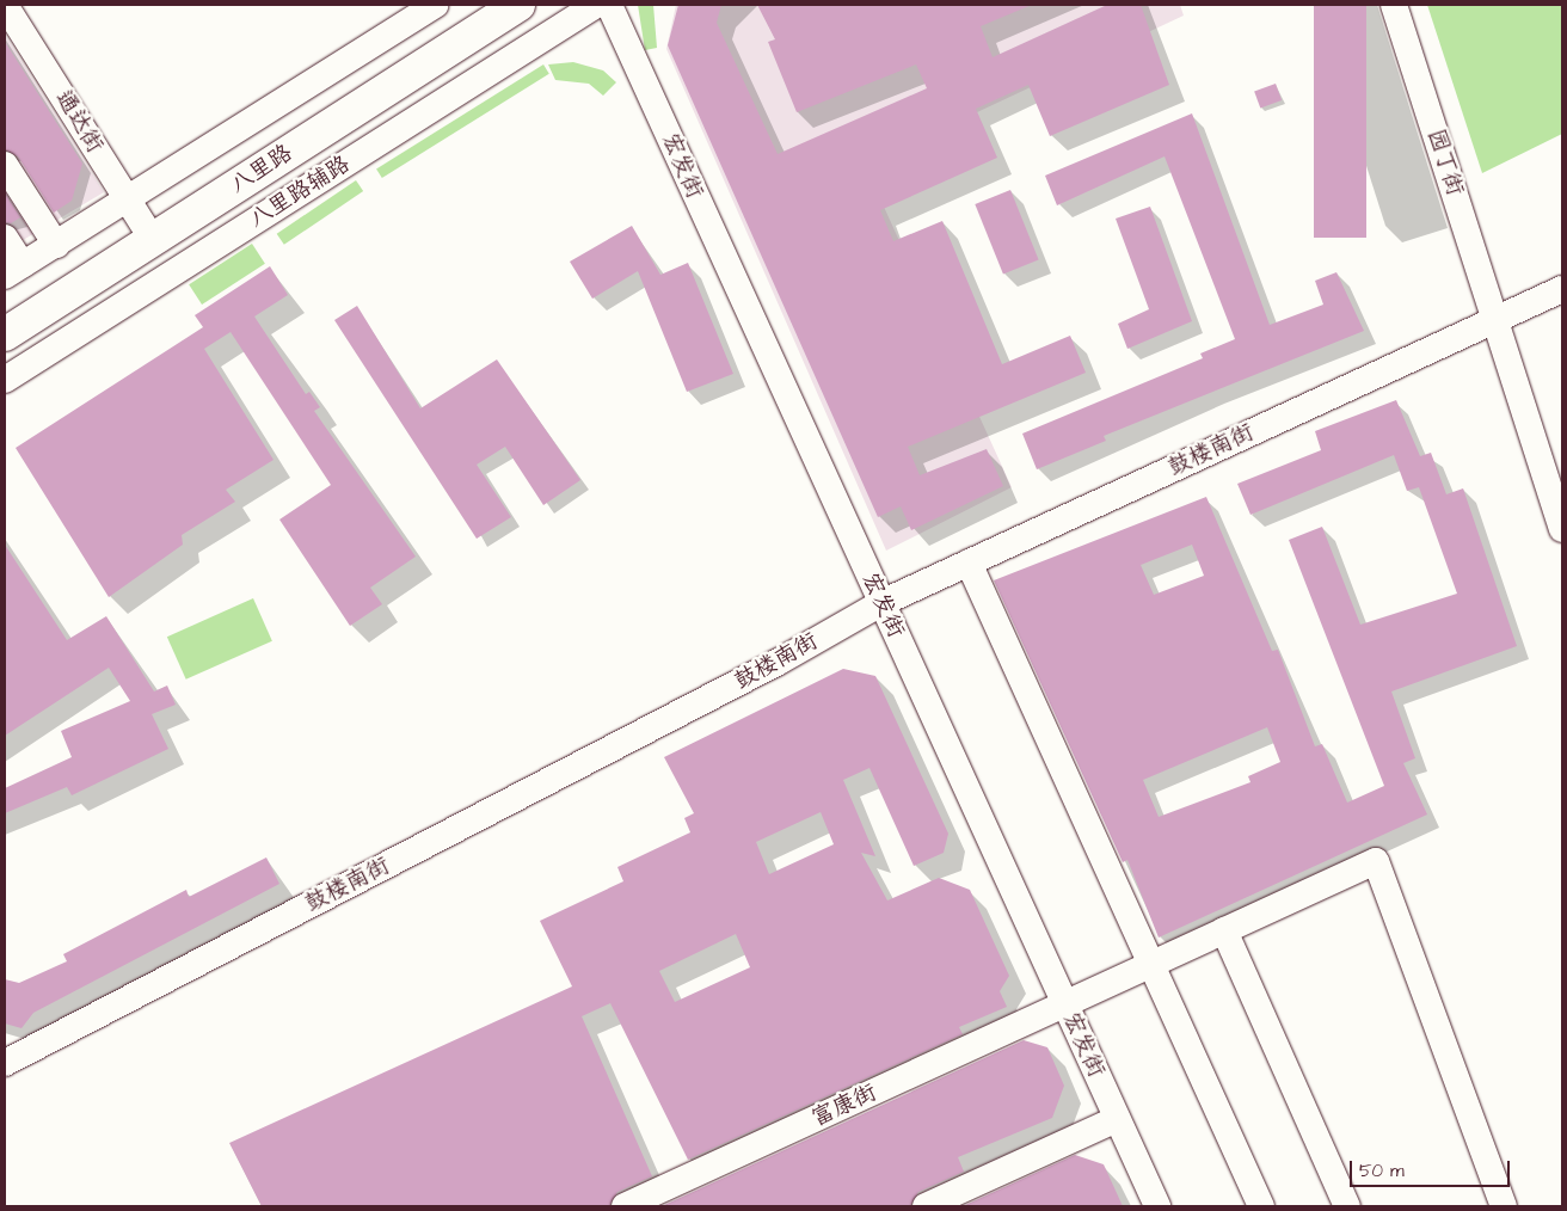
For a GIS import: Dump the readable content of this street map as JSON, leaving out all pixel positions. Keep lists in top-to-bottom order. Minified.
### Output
{"streets":{"main road":["八里路"],"street":["通达街","园丁街","宏发街","八里路辅路","鼓楼南街","富康街"]},"crossings":[["通达街","八里路"],["园丁街","鼓楼南街"],["宏发街","鼓楼南街"],["宏发街","富康街"]],"scale_bar":"50 m"}
